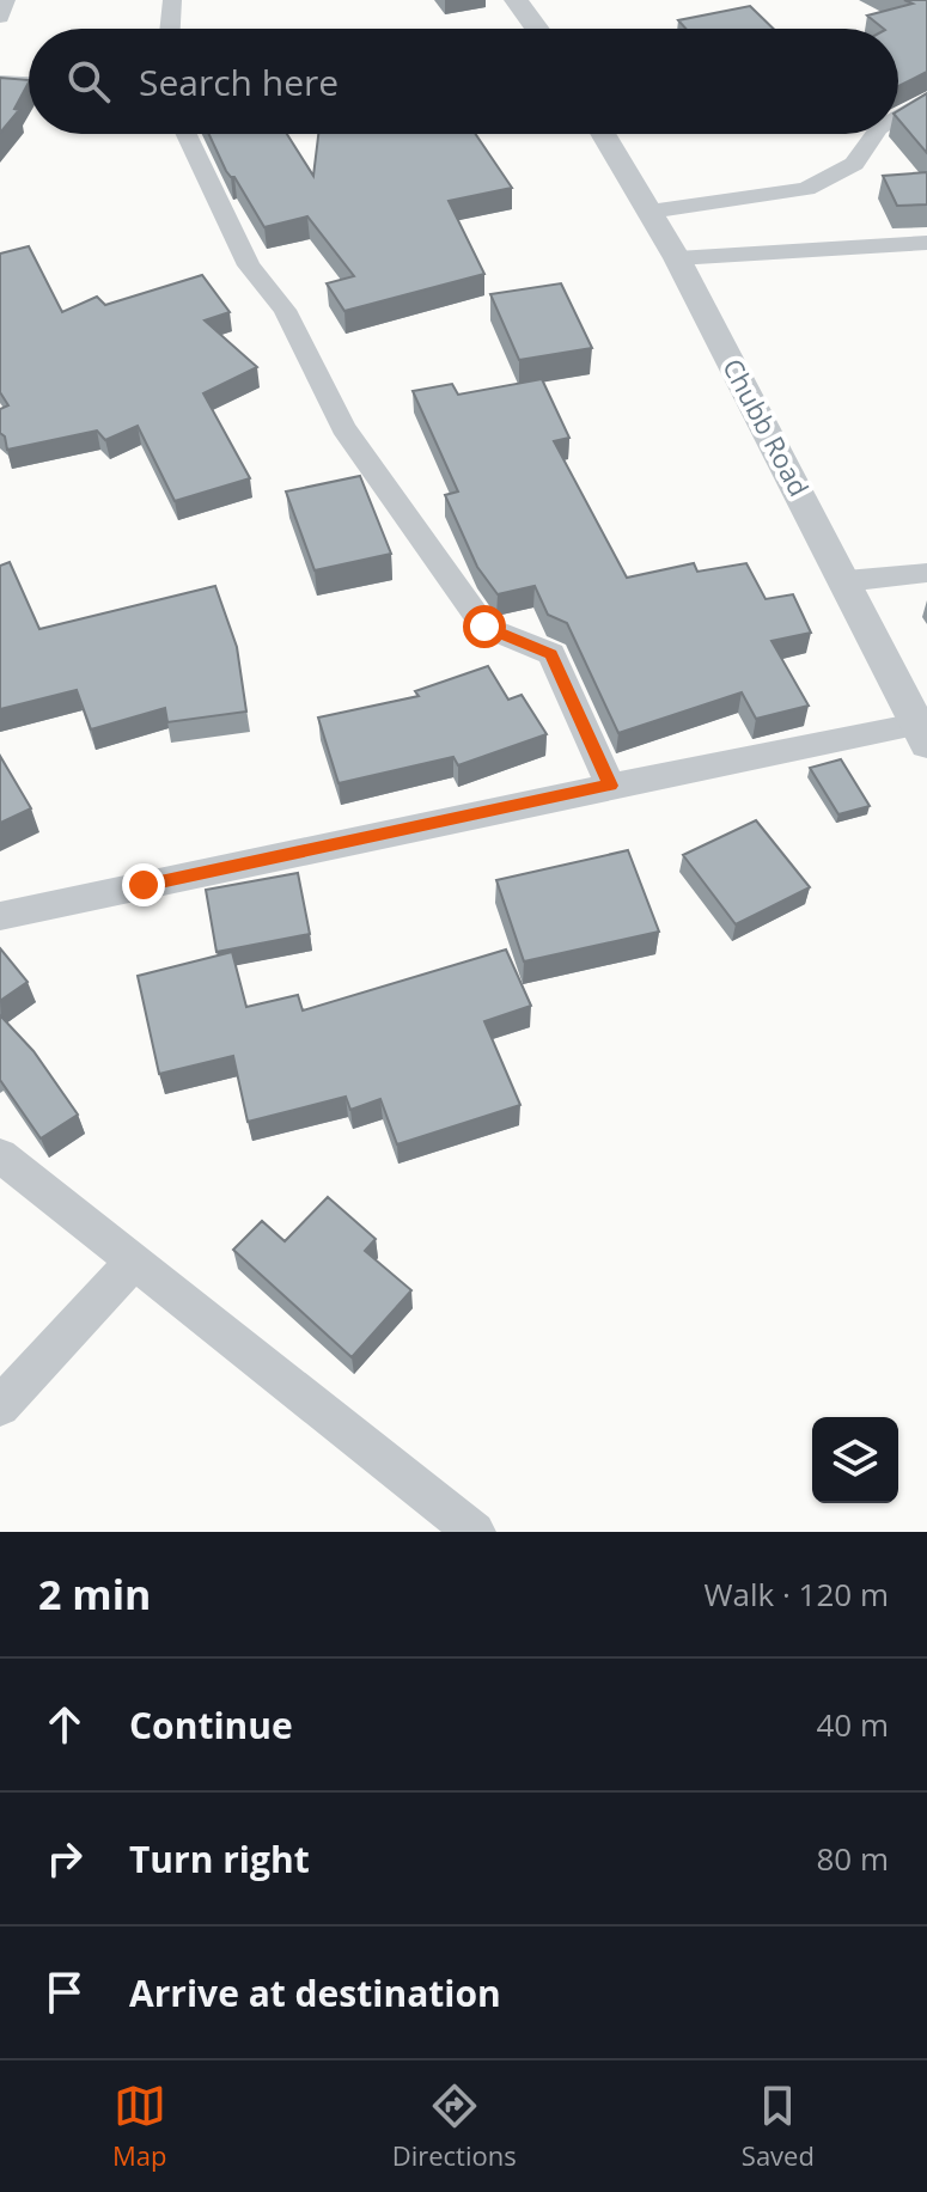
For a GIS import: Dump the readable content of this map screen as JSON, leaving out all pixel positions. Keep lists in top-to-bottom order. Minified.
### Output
{"streets":{"street":["Chubb Road"]},"page":{"search":"Search here","heading":["2 min","Walk · 120 m"],"list":[["Continue","40 m"],["Turn right","80 m"],"Arrive at destination"],"nav":["Map","Directions","Saved"]}}
